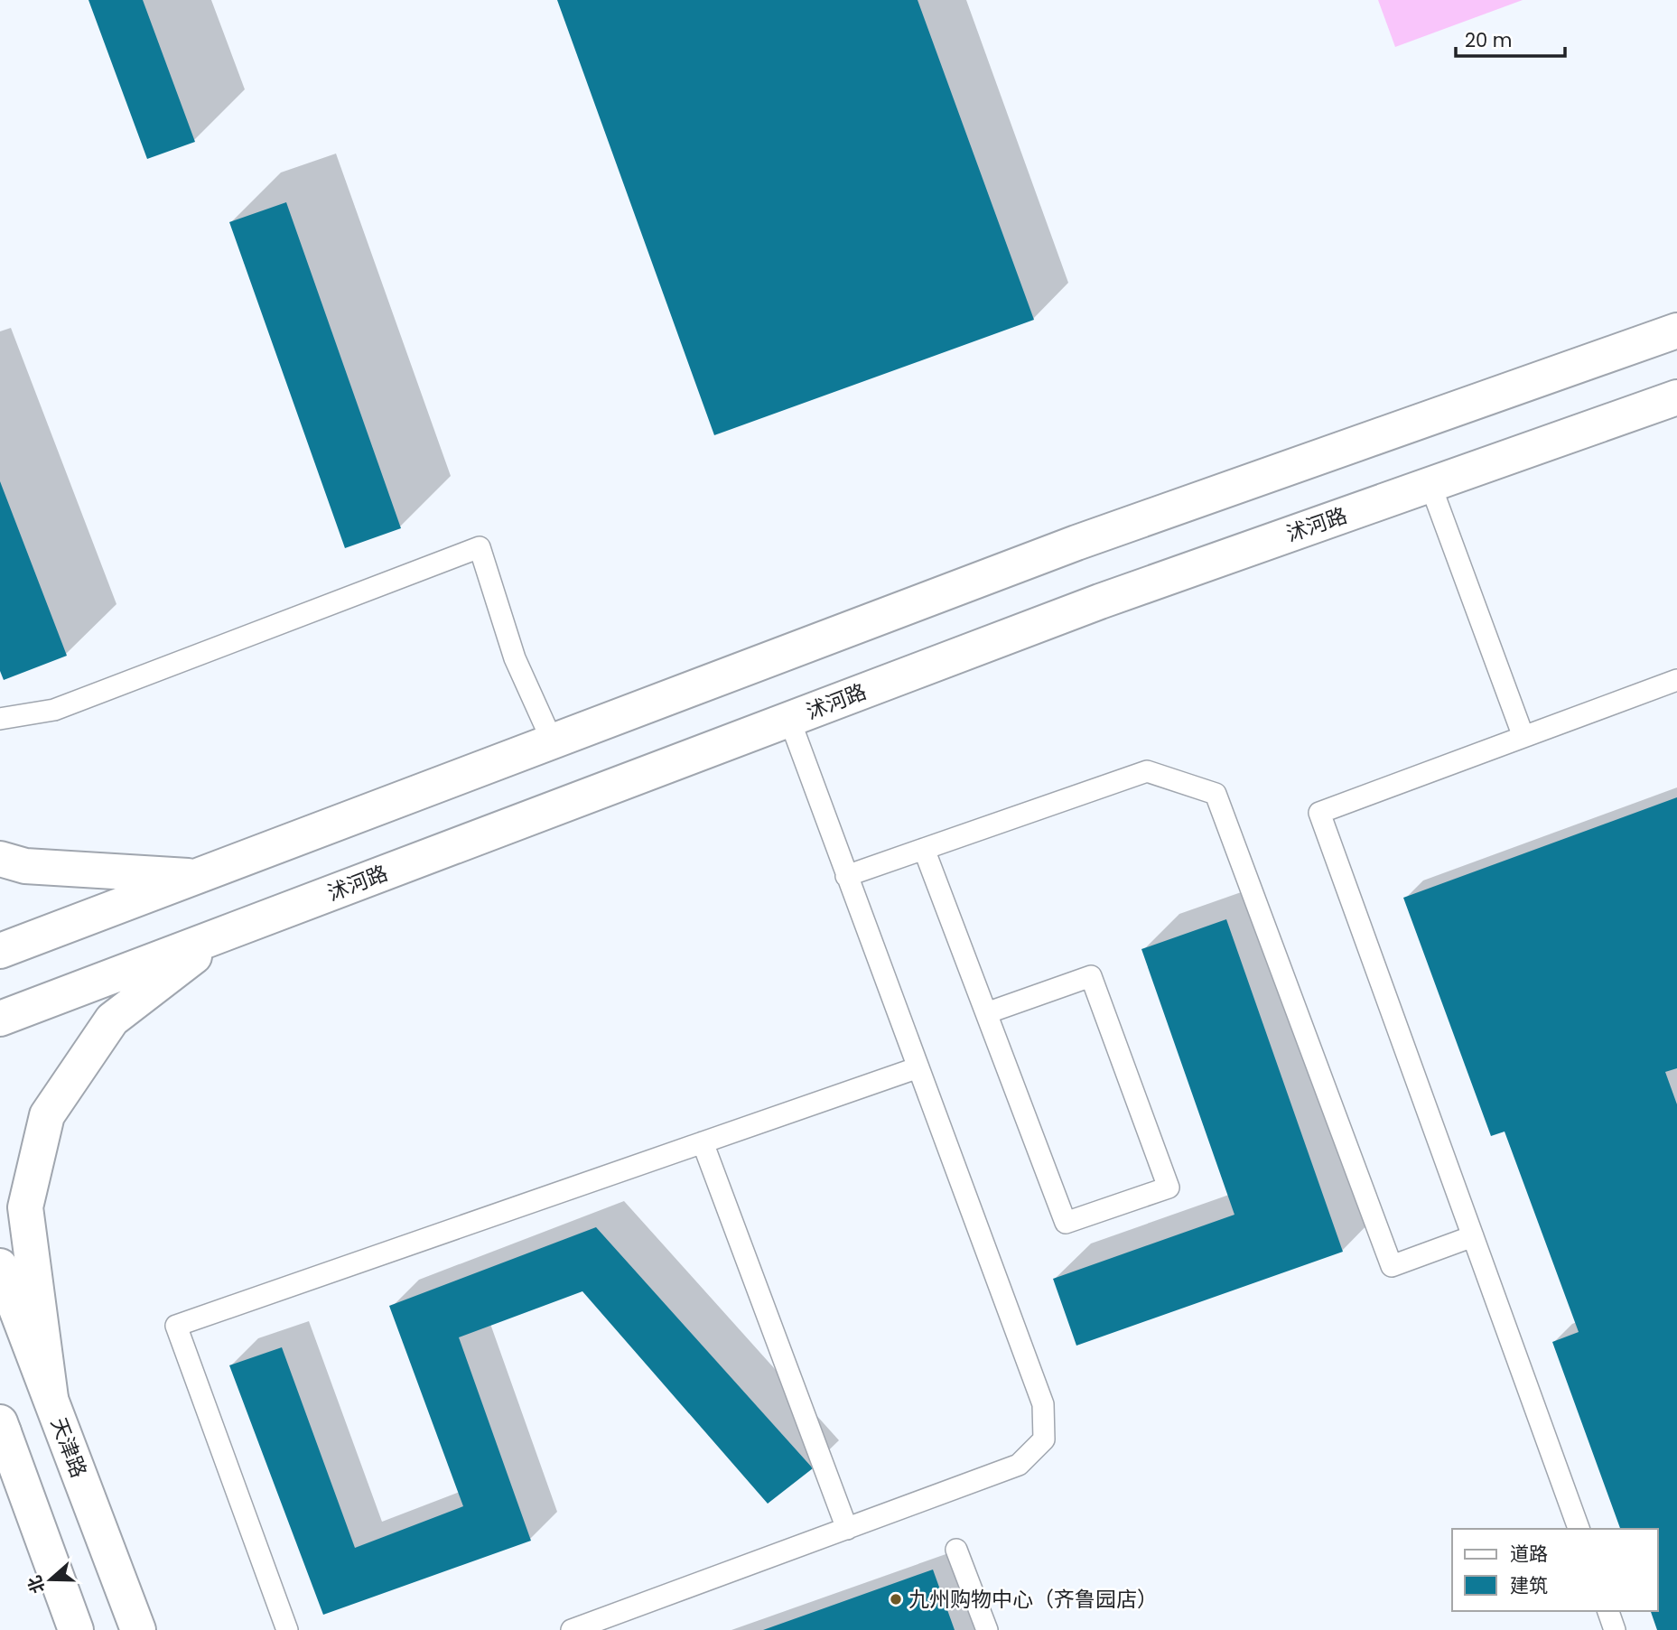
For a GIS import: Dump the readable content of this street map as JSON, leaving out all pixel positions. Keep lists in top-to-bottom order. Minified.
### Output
{"streets":{"main road":["沭河路","天津路"]},"places":["九州购物中心（齐鲁园店）"],"legend":["道路","建筑"],"scale_bar":"20 m","north":"left"}
